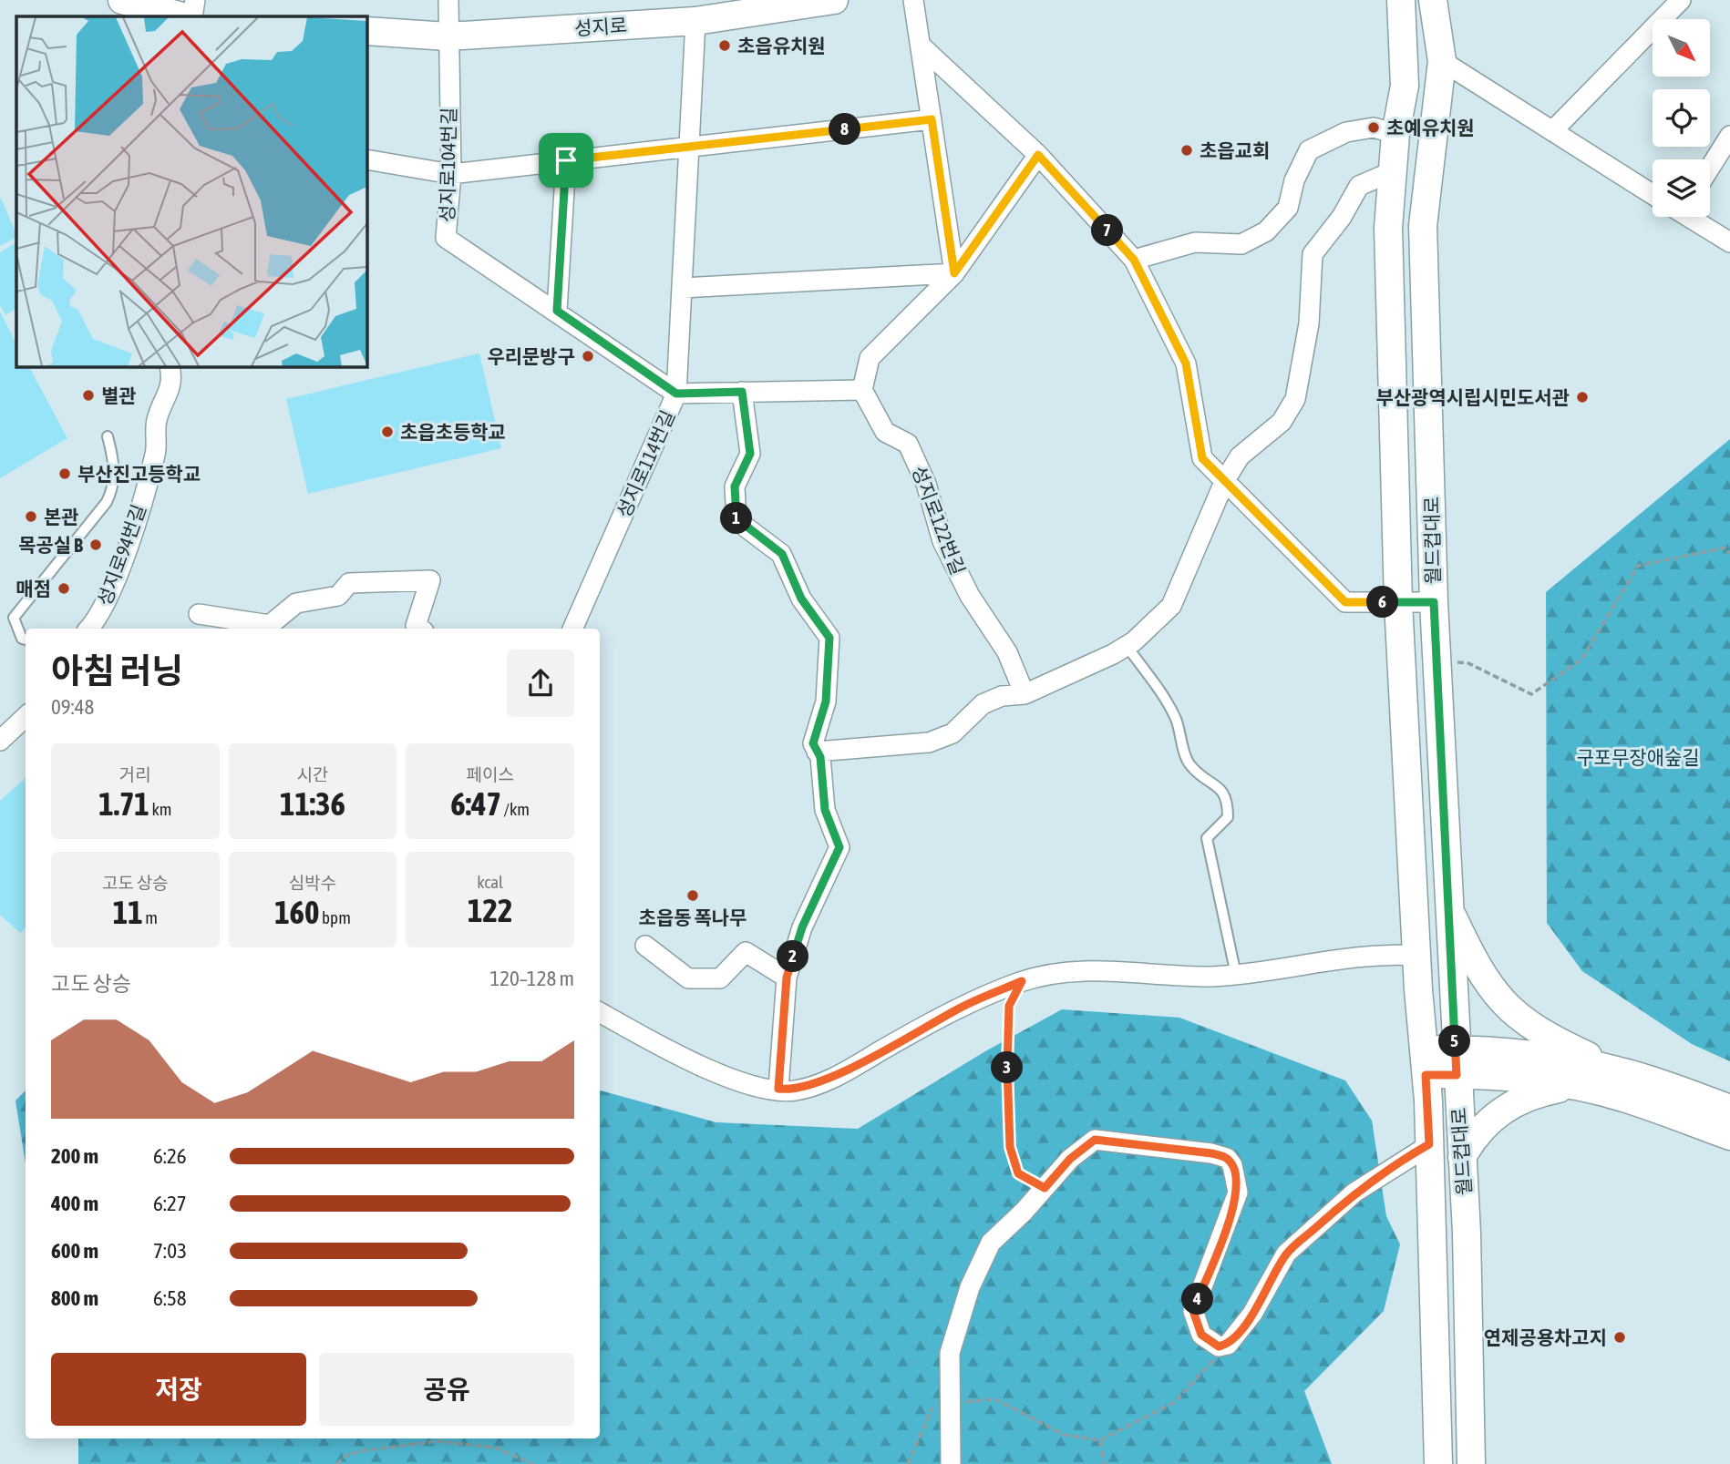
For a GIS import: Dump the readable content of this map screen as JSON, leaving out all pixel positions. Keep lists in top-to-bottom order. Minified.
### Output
{"streets":{"main road":["성지로","월드컵대로"],"street":["성지로104번길","성지로114번길","성지로122번길","성지로94번길"]},"crossings":[["성지로","성지로104번길"],["성지로","성지로114번길"],["성지로104번길","성지로114번길"]],"parks":["구포무장애숲길"],"places":["초읍유치원","초예유치원","초읍교회","우리문방구","별관","부산광역시립시민도서관","초읍초등학교","부산진고등학교","본관","목공실 B","매점","초읍동 폭나무","연제공용차고지"],"north":"bottom right","page":{"pins":["8","7","1","6","2","5","3","4"],"heading":["아침 러닝","09:48"],"stats":[["거리","1.71 km"],["시간","11:36"],["페이스","6:47 /km"],["고도 상승","11 m"],["심박수","160 bpm"],["kcal","122"]],"chart":["고도 상승","120–128 m"],"list":[{"name":"200 m","note":"6:26"},{"name":"400 m","note":"6:27"},{"name":"600 m","note":"7:03"},{"name":"800 m","note":"6:58"}],"buttons":["저장","공유"]}}
